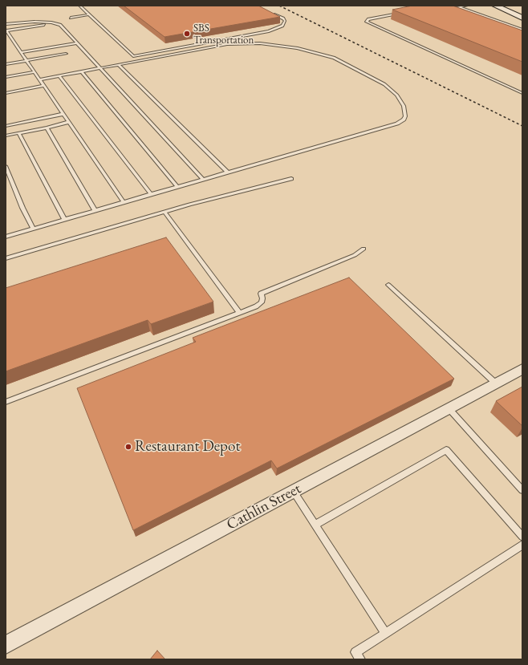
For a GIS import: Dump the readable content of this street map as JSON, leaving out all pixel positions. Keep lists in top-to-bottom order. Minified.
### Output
{"streets":{"street":["Cathlin Street"]},"places":["SBS Transportation","Restaurant Depot"]}
